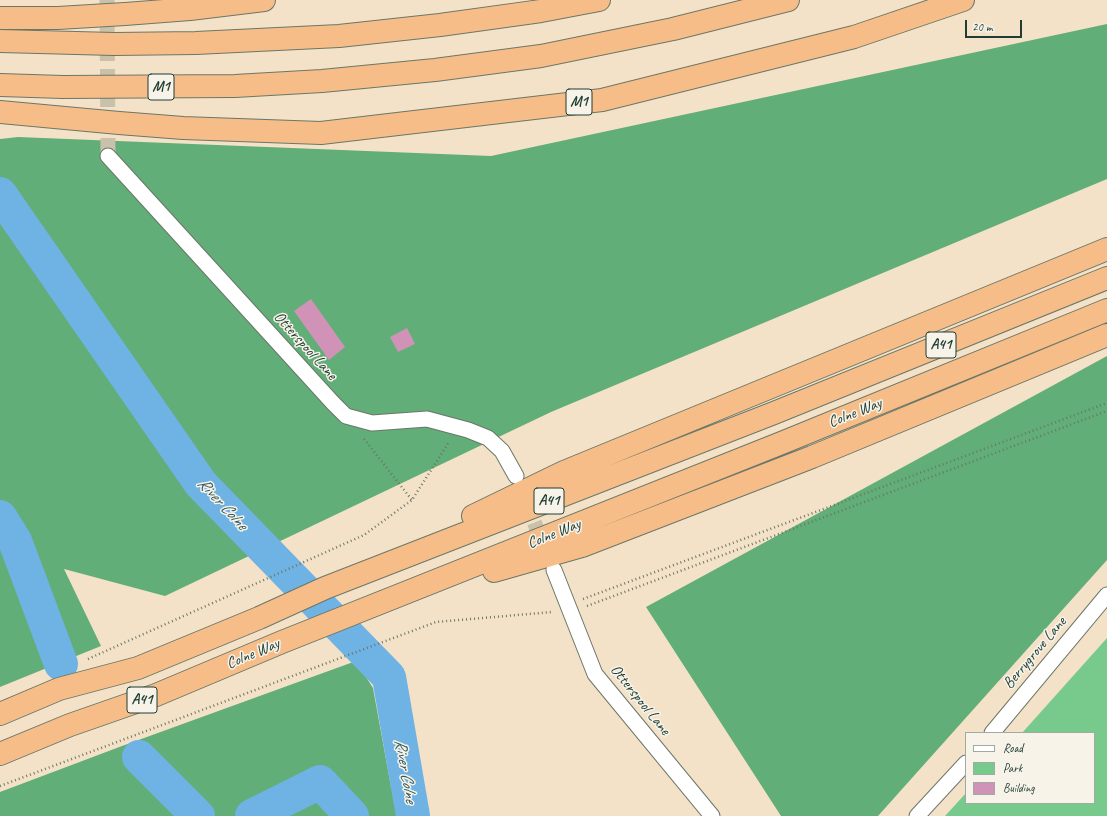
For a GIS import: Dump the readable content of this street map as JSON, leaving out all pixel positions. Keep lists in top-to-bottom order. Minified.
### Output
{"streets":{"highway":["M1","A41","Colne Way"],"street":["Otterspool Lane","Berrygrove Lane"]},"water":["River Colne"],"legend":["Road","Park","Building"],"scale_bar":"20 m"}
